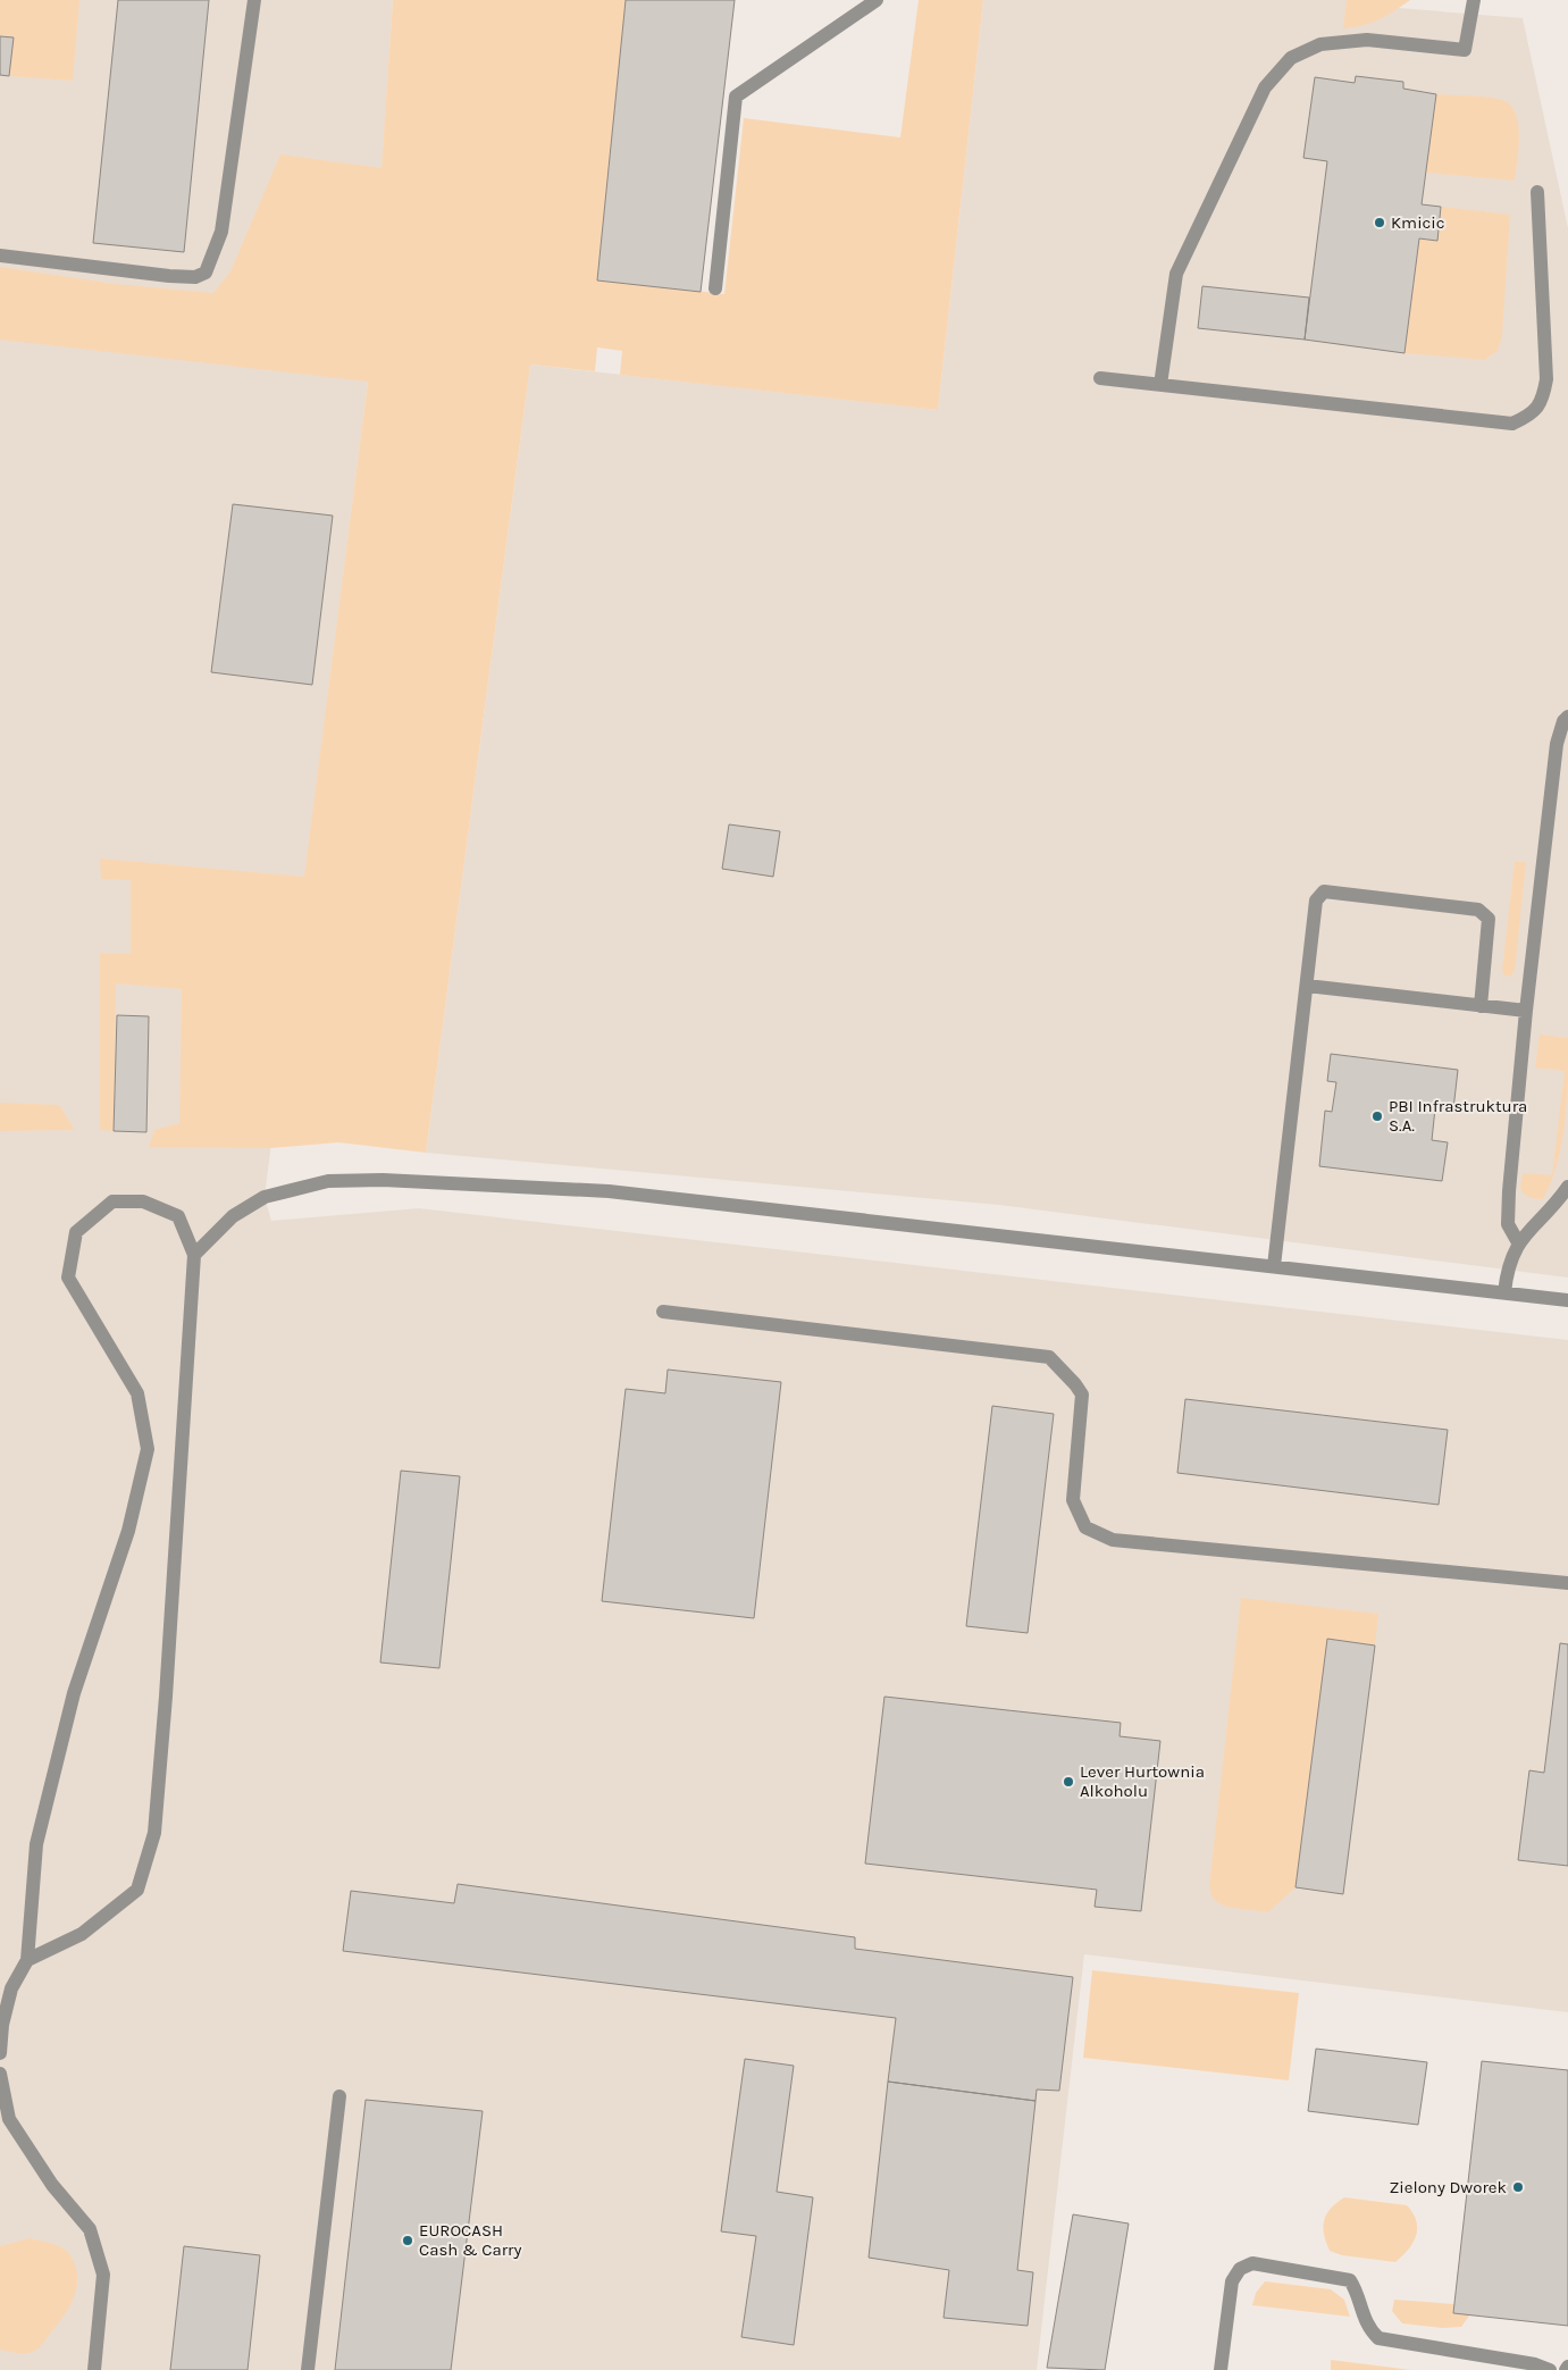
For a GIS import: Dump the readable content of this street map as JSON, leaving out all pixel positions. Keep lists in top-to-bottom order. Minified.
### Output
{"places":["Kmicic","PBI Infrastruktura S.A.","Lever Hurtownia Alkoholu","Zielony Dworek","EUROCASH Cash & Carry"]}
